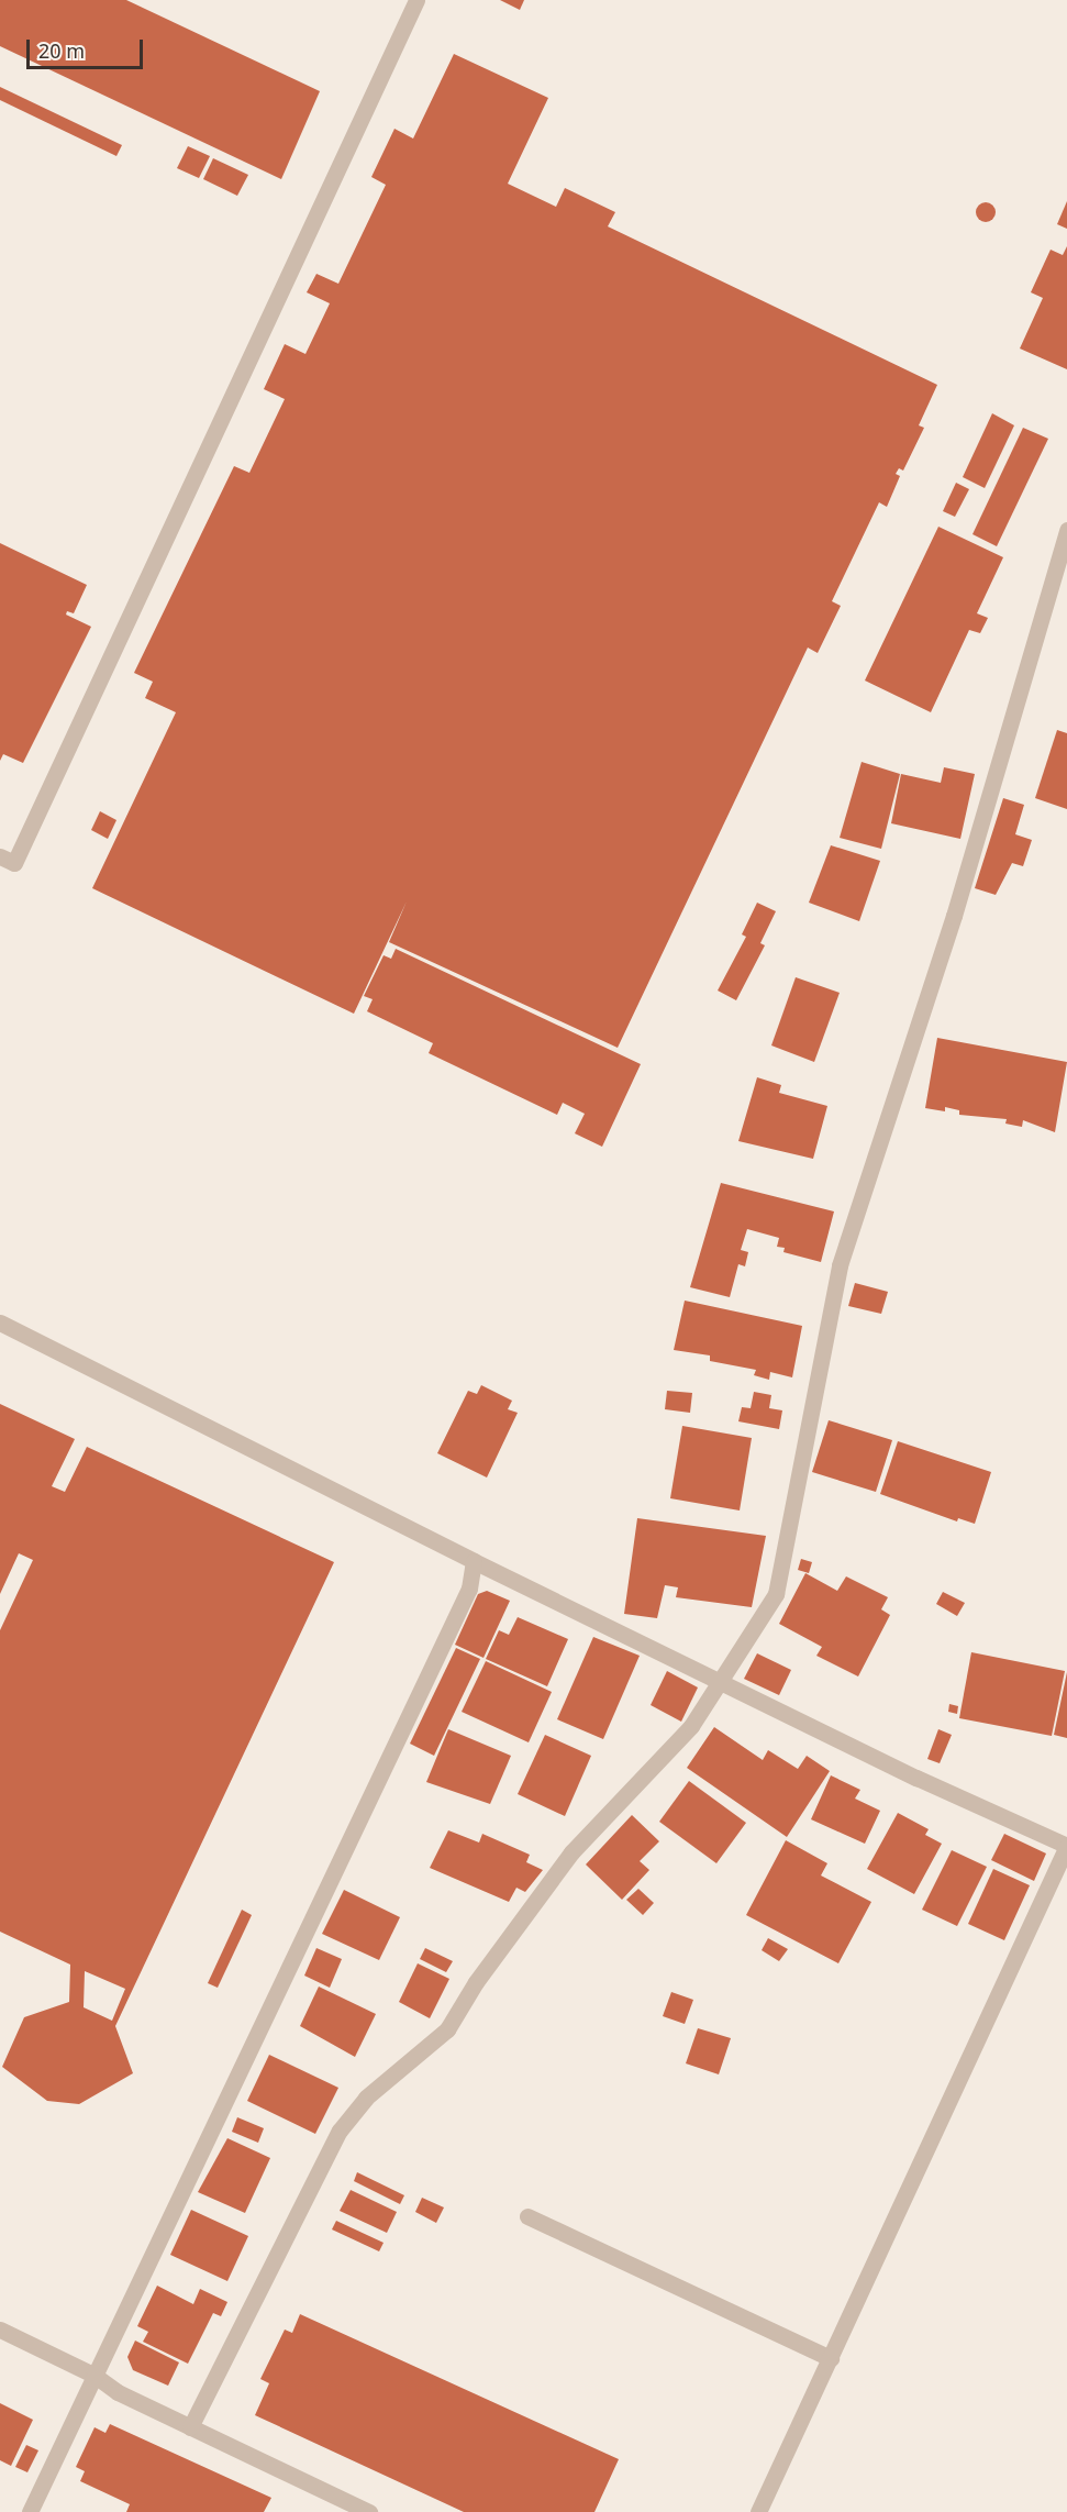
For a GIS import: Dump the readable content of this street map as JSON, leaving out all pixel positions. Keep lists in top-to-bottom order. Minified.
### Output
{"scale_bar":"20 m"}
